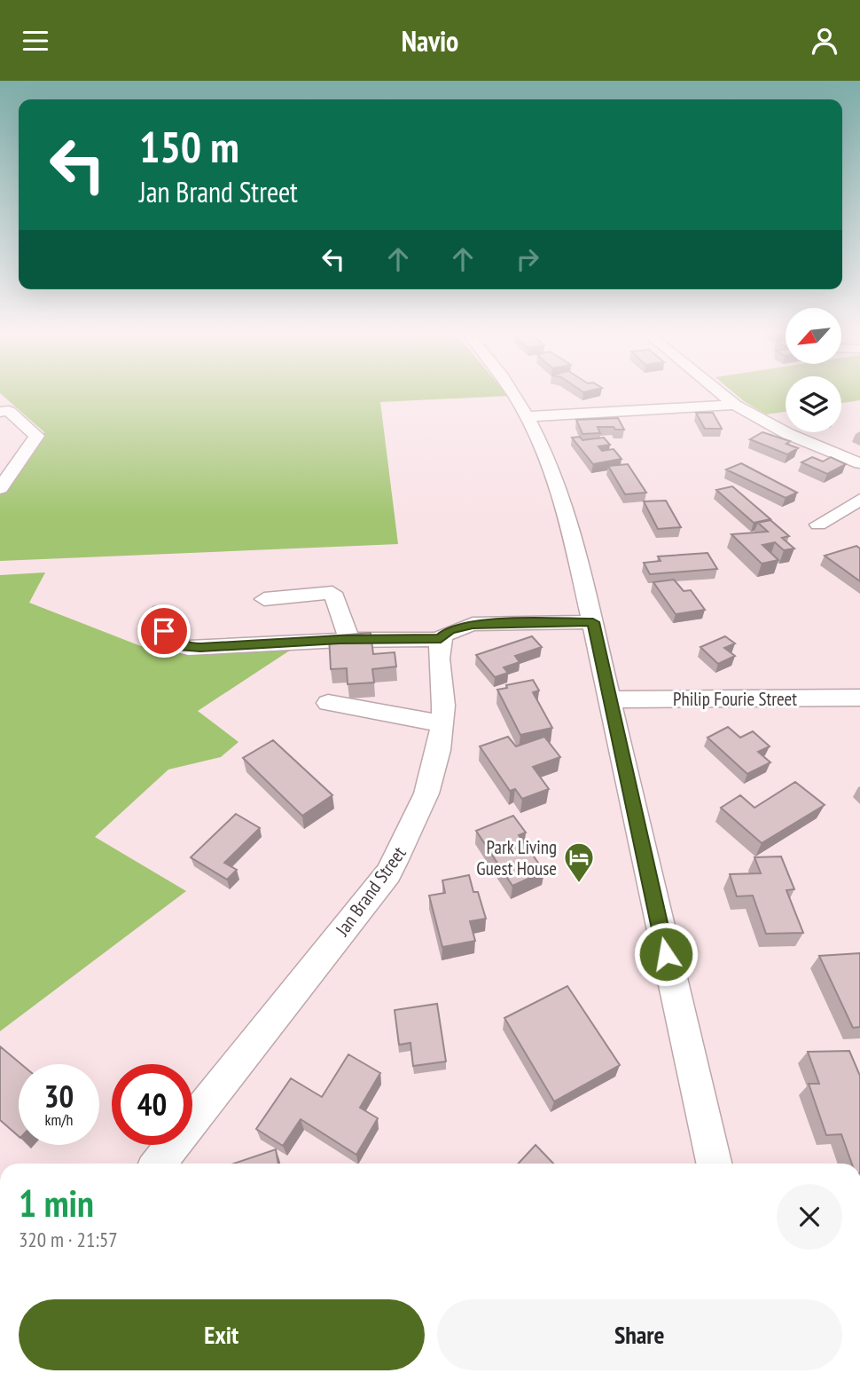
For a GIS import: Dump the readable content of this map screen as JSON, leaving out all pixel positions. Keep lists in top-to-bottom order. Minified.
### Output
{"streets":{"street":["Philip Fourie Street","Jan Brand Street"]},"places":{"hotel":["Park Living Guest House"]},"north":"bottom left","page":{"header":"Navio","turn":["150 m","Jan Brand Street"],"speed":"30 km/h","limit":"40","heading":["1 min","320 m · 21:57"],"buttons":["Exit","Share"]}}
